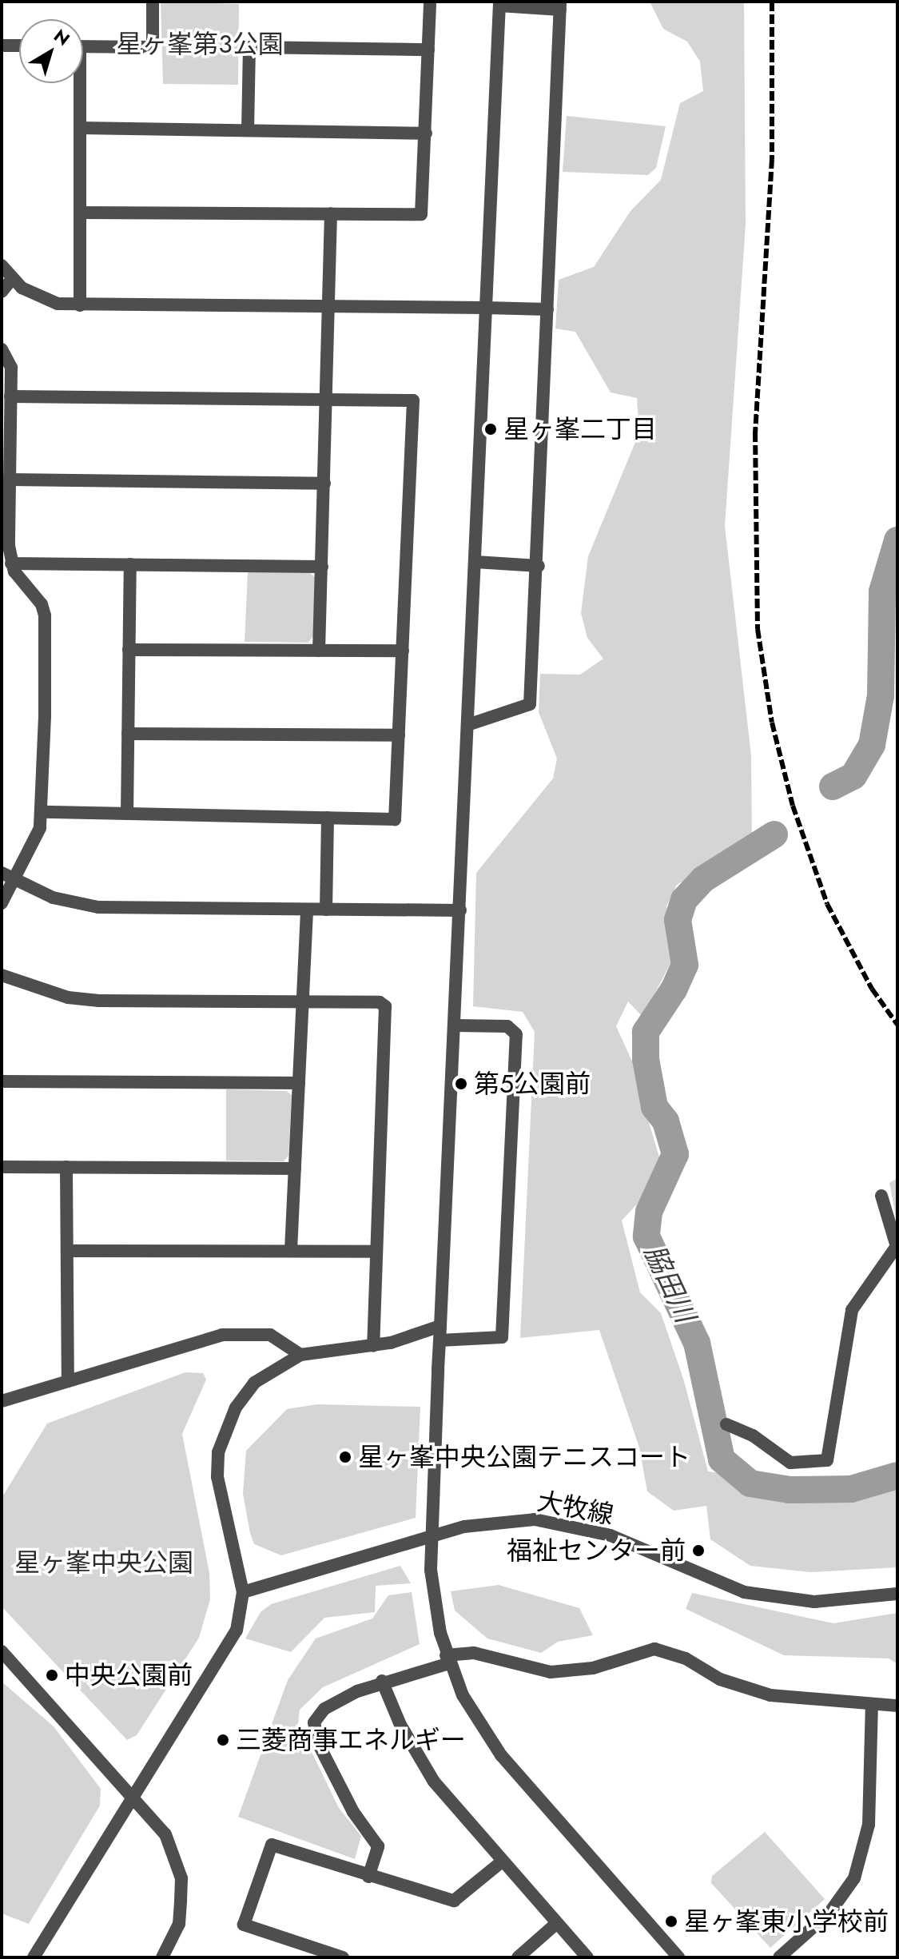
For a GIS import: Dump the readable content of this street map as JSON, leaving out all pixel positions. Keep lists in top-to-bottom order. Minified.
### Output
{"streets":{"street":["大牧線"]},"water":["脇田川"],"parks":["星ヶ峯第3公園","星ヶ峯中央公園"],"places":["星ヶ峯二丁目","第5公園前","星ヶ峯中央公園テニスコート","福祉センター前","中央公園前","三菱商事エネルギー","星ヶ峯東小学校前"],"north":"top right"}
